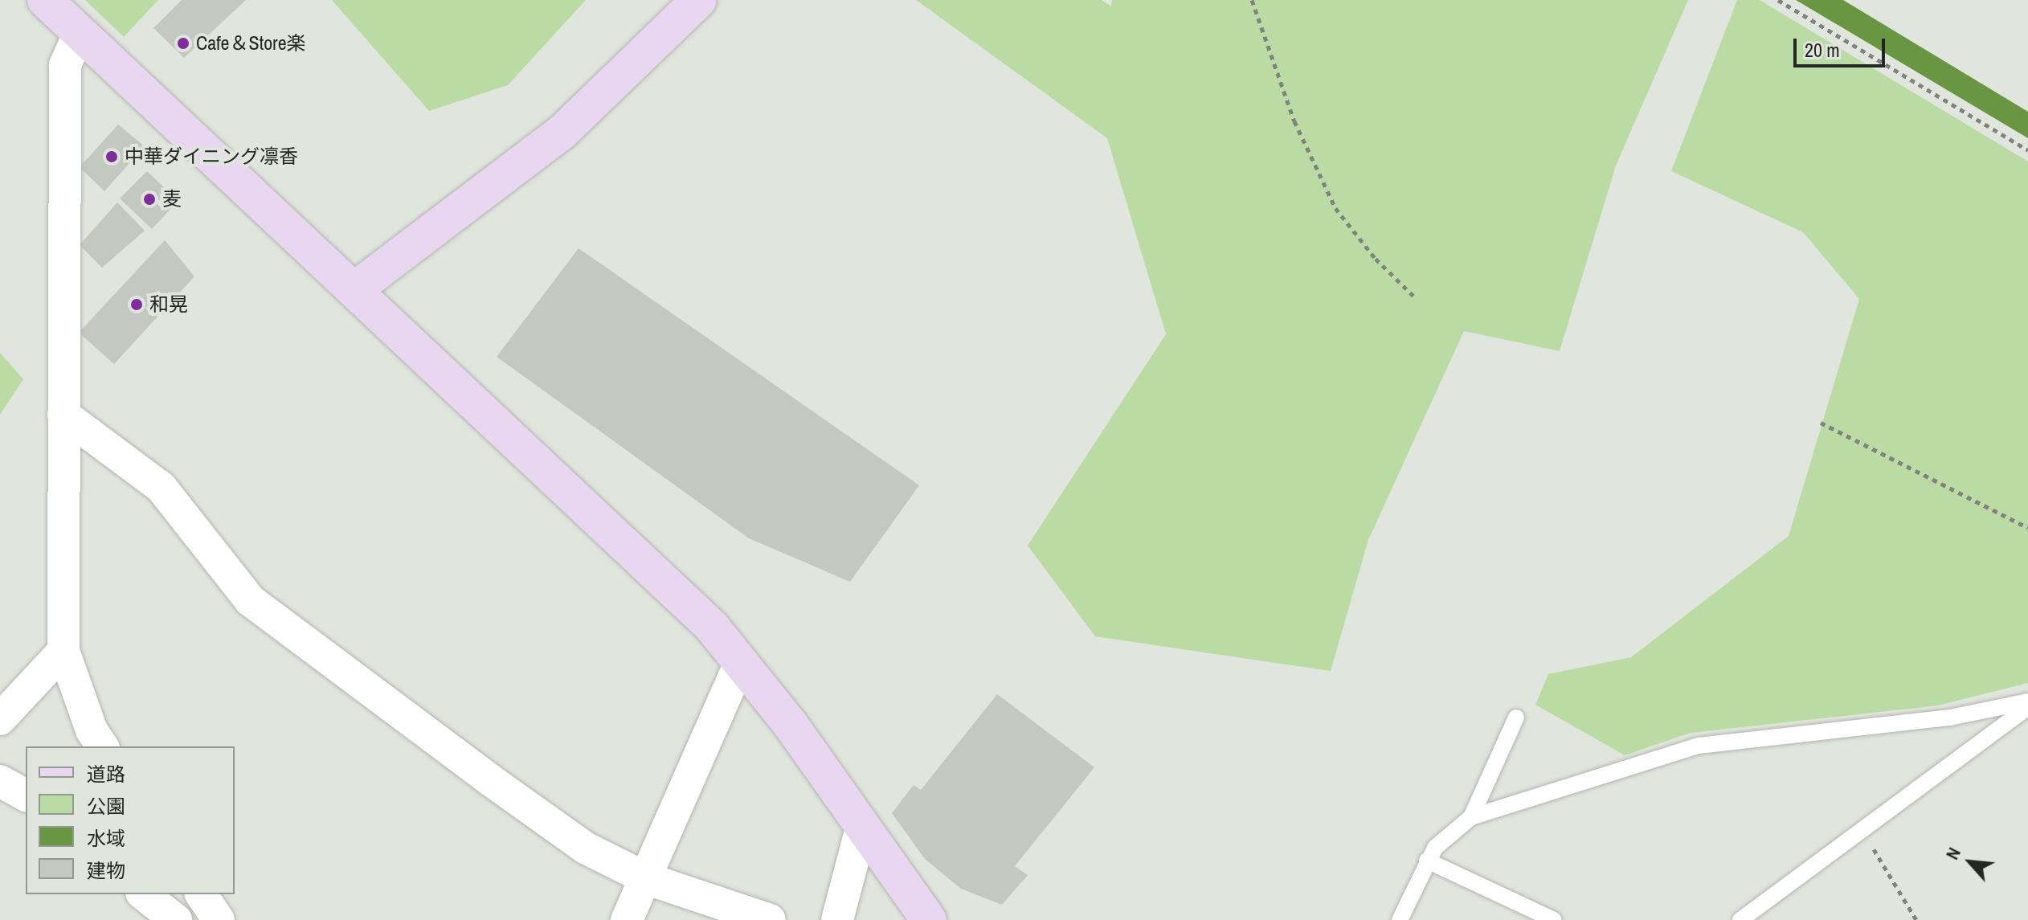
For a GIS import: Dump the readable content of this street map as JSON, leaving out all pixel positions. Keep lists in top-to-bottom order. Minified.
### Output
{"places":["Cafe＆Store楽","中華ダイニング凛香","麦","和晃"],"legend":["道路","公園","水域","建物"],"scale_bar":"20 m","north":"top left"}
